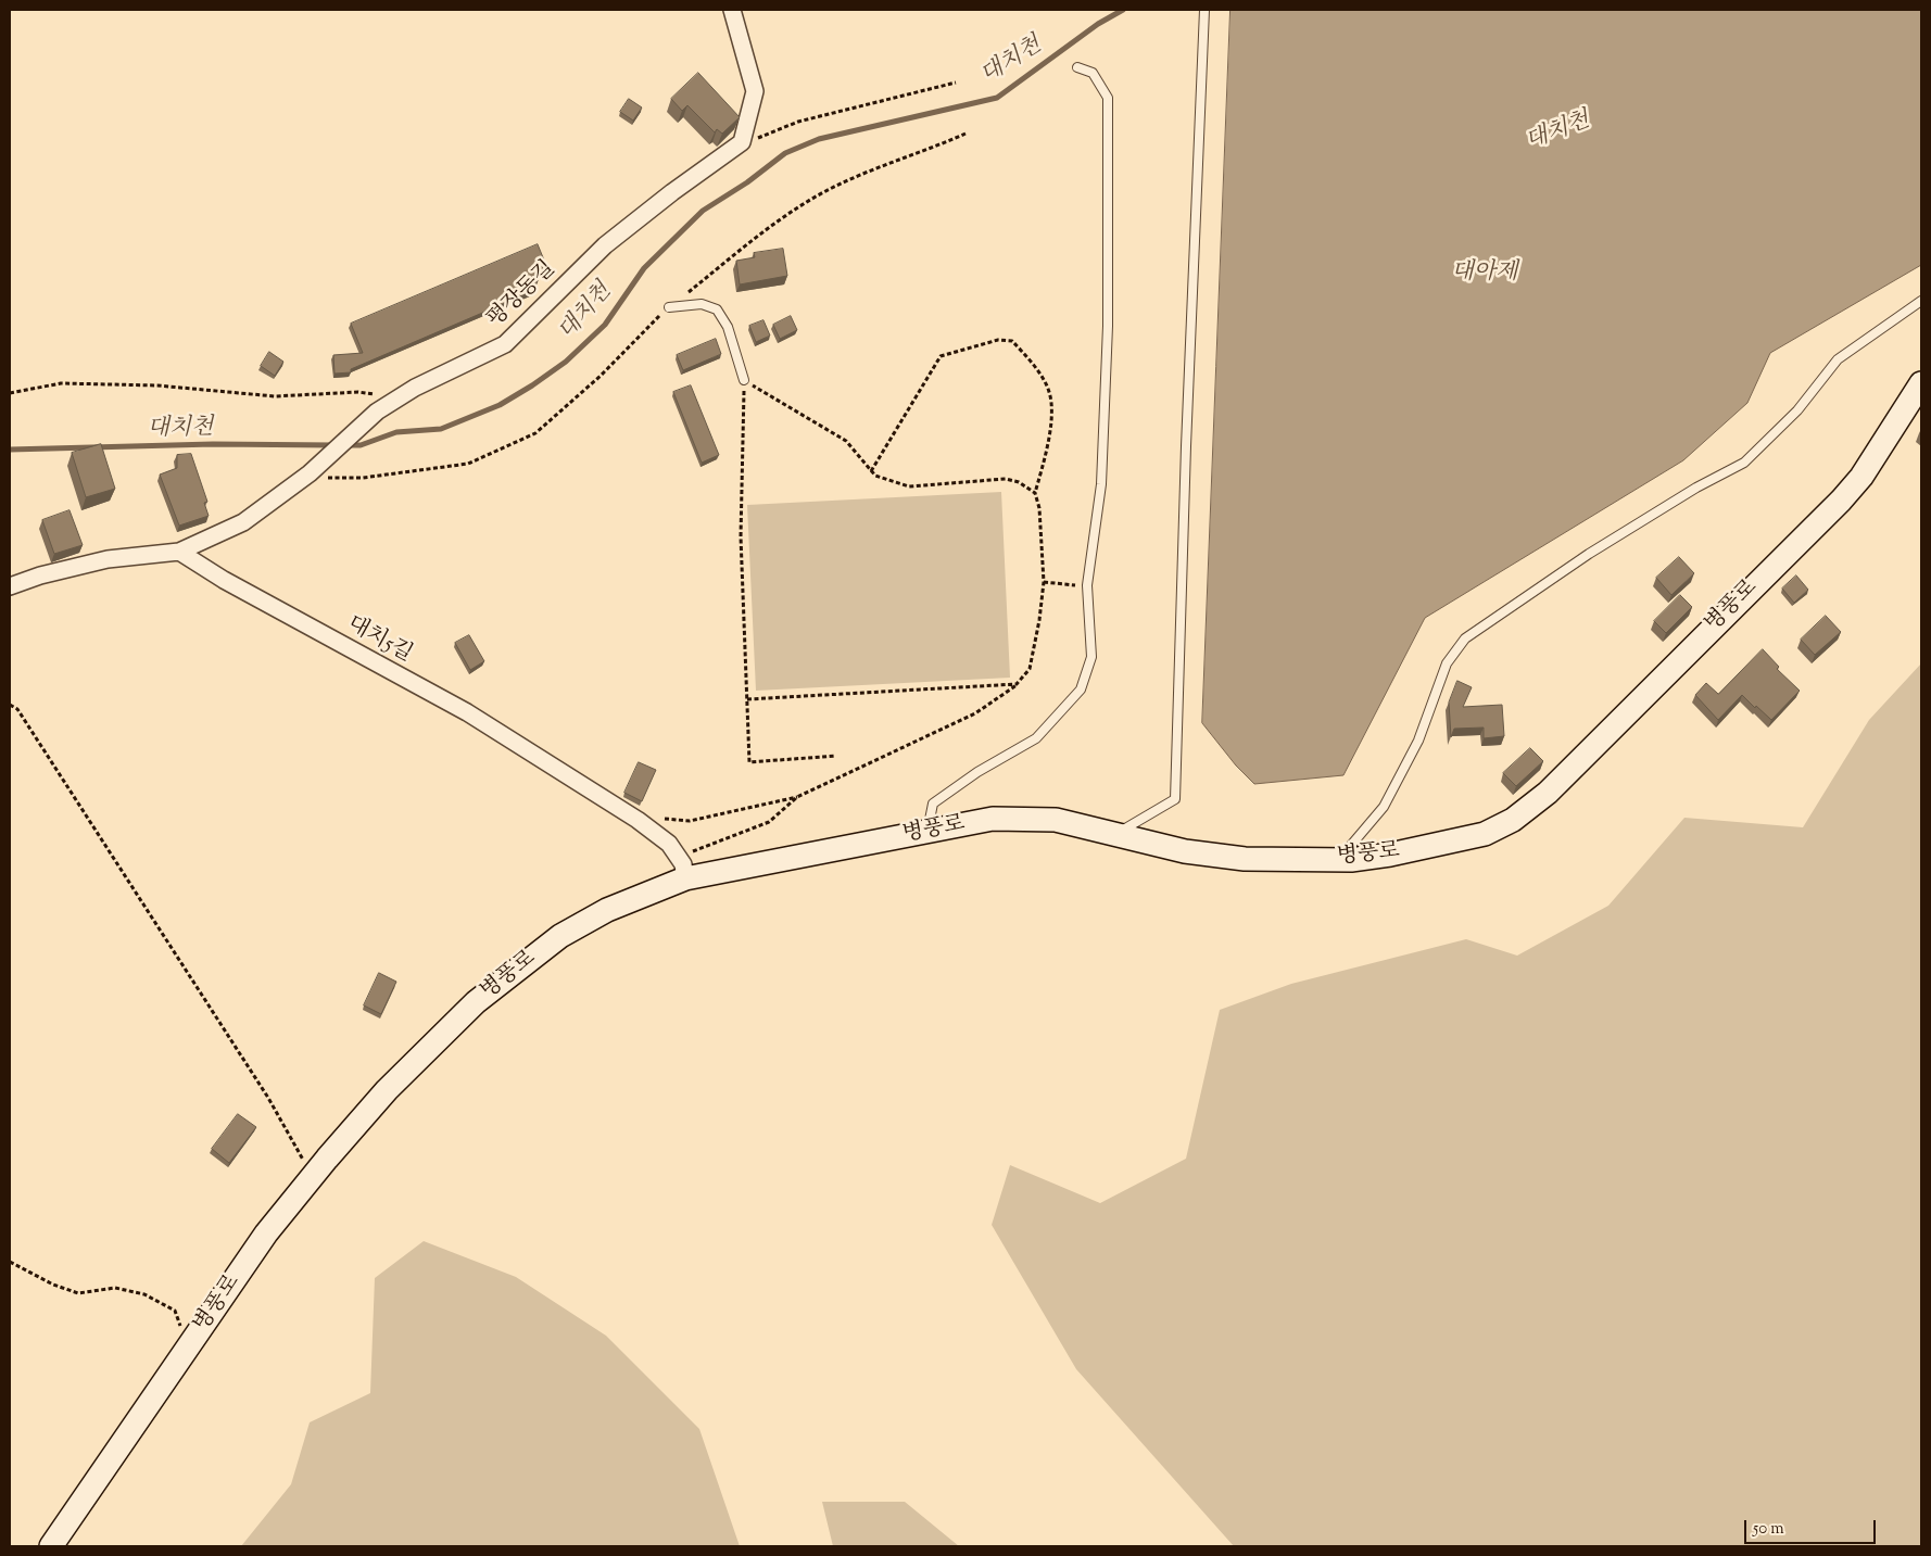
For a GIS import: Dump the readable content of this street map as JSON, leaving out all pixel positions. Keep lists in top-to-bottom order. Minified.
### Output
{"streets":{"main road":["병풍로"],"street":["평장동길","대치5길"]},"crossings":[["평장동길","대치5길"],["병풍로","대치5길"]],"water":["대치천","대아제"],"scale_bar":"50 m"}
